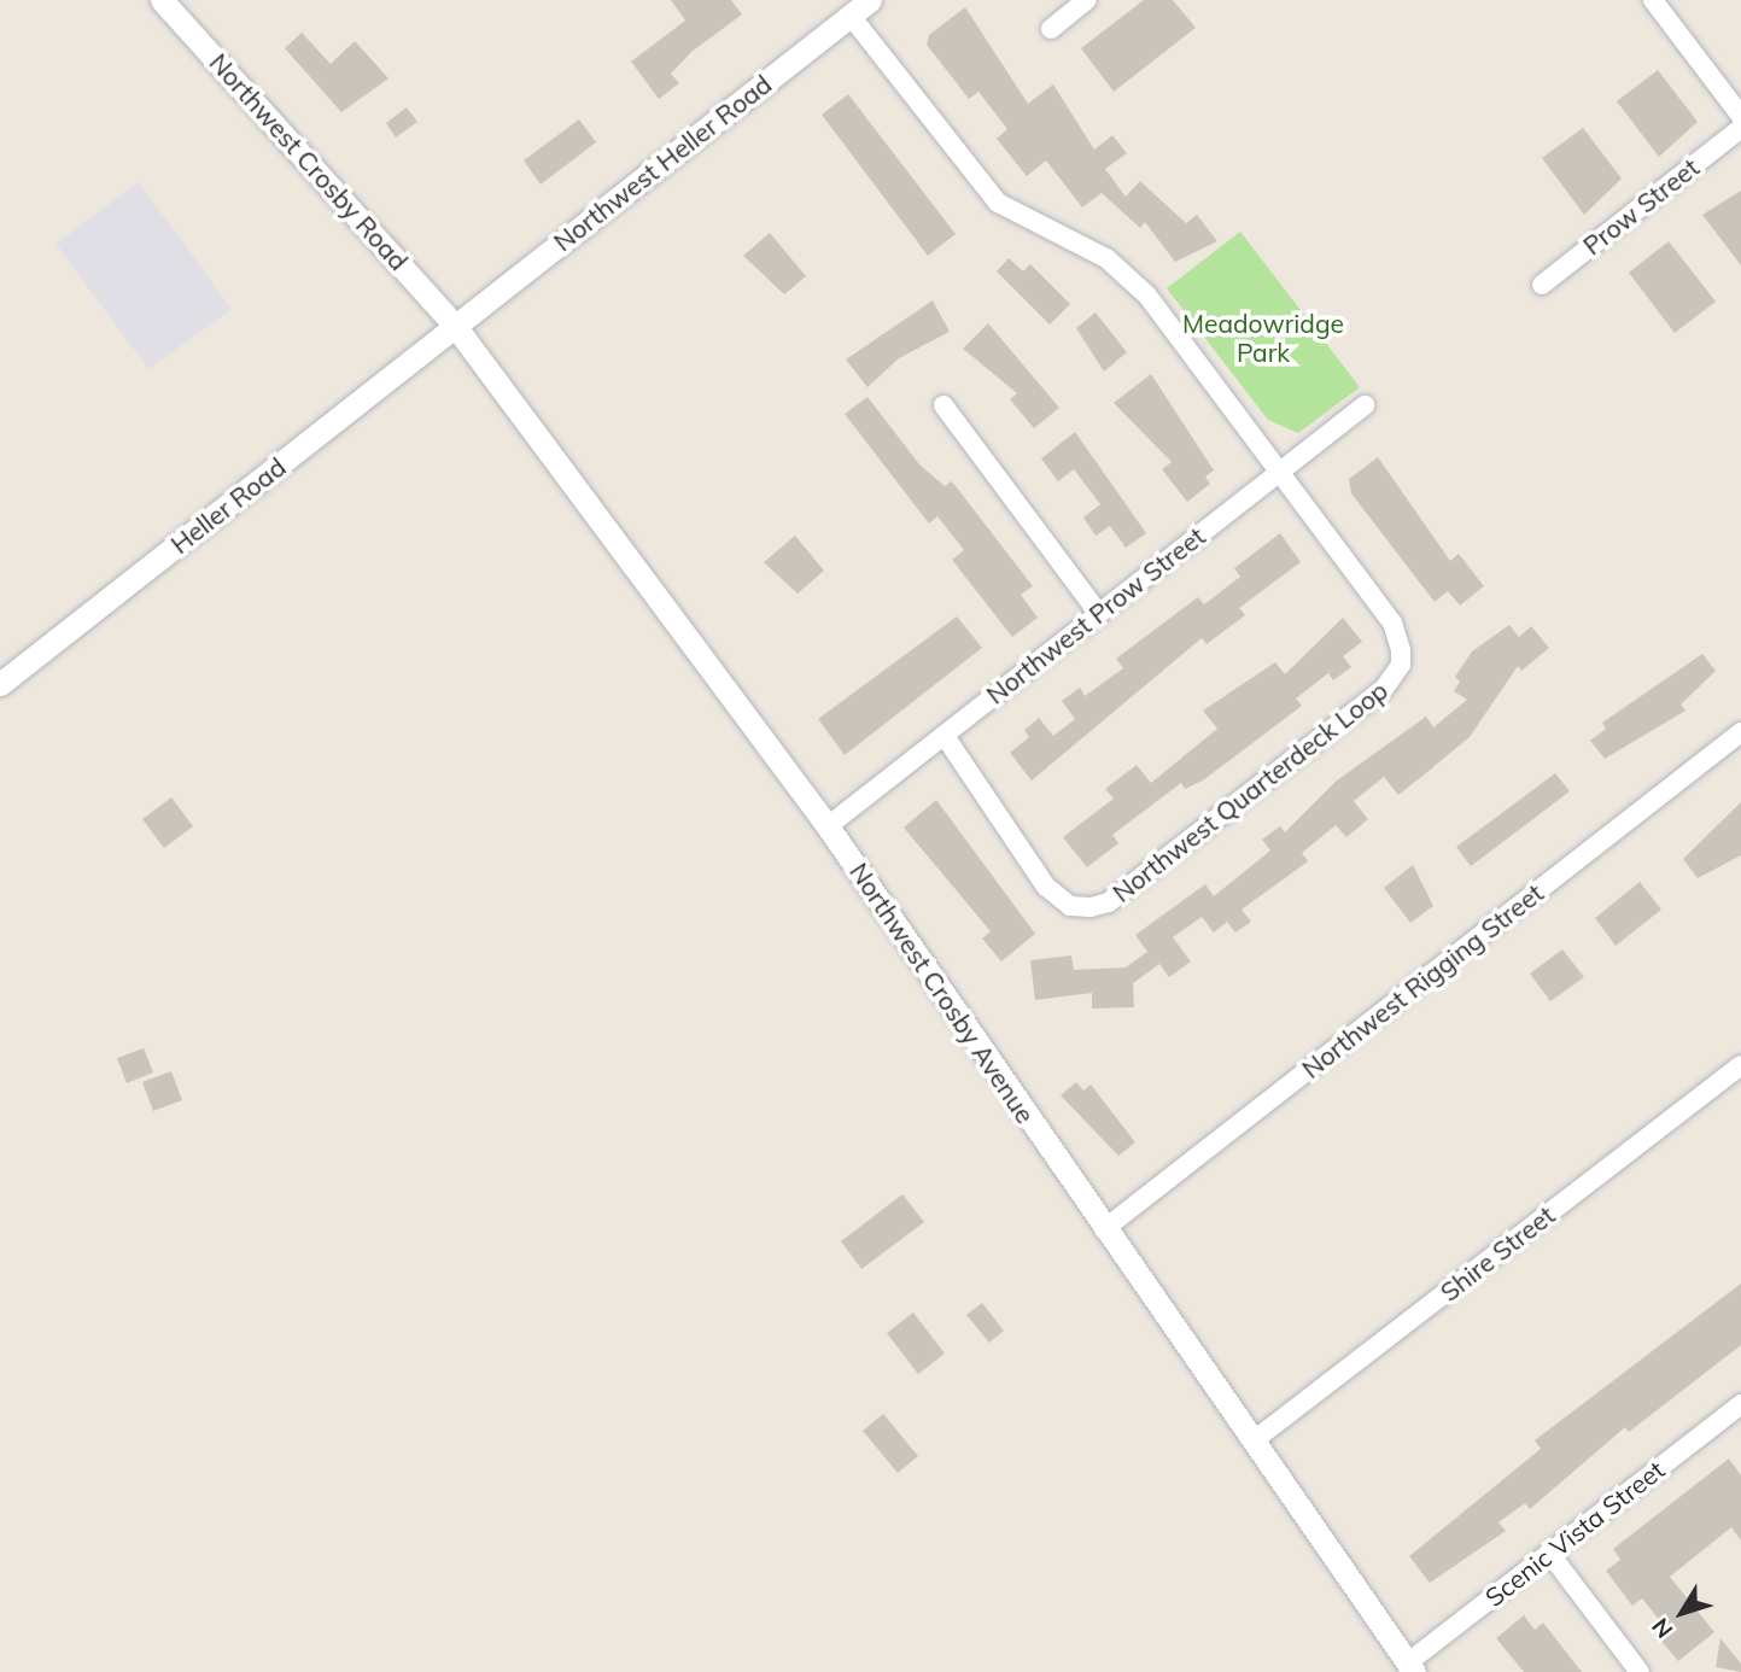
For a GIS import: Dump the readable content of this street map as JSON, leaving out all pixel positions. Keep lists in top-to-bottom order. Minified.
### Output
{"streets":{"street":["Northwest Crosby Road","Northwest Heller Road","Prow Street","Heller Road","Northwest Prow Street","Northwest Quarterdeck Loop","Northwest Rigging Street","Northwest Crosby Avenue","Shire Street","Scenic Vista Street"]},"crossings":[["Northwest Crosby Road","Northwest Heller Road"],["Northwest Crosby Road","Heller Road"],["Northwest Crosby Road","Northwest Crosby Avenue"],["Northwest Heller Road","Heller Road"],["Northwest Heller Road","Northwest Quarterdeck Loop"],["Northwest Heller Road","Northwest Crosby Avenue"],["Heller Road","Northwest Crosby Avenue"],["Northwest Prow Street","Northwest Quarterdeck Loop"],["Northwest Prow Street","Northwest Crosby Avenue"],["Northwest Rigging Street","Northwest Crosby Avenue"],["Northwest Crosby Avenue","Shire Street"],["Northwest Crosby Avenue","Scenic Vista Street"]],"parks":["Meadowridge Park"],"north":"bottom left"}
